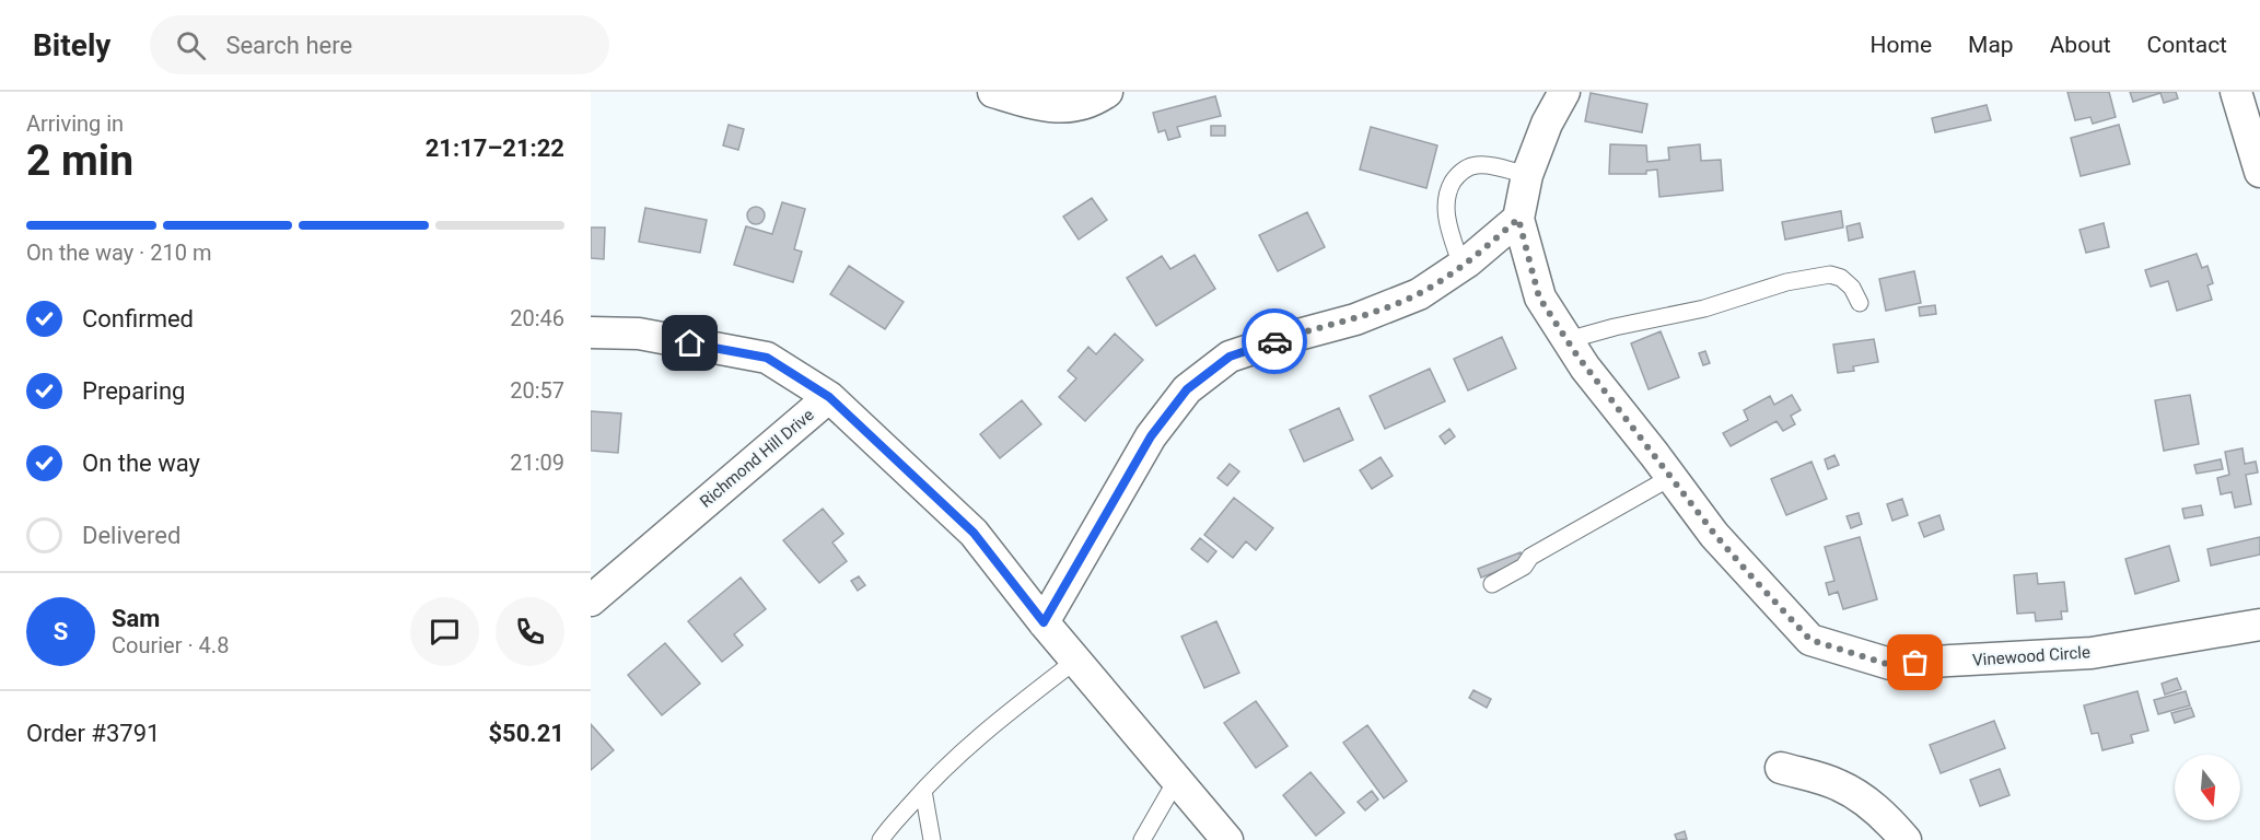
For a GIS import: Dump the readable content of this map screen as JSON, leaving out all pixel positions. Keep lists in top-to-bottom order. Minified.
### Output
{"streets":{"street":["Richmond Hill Drive","Vinewood Circle"]},"north":"bottom","page":{"header":"Bitely","search":"Search here","nav":["Home","Map","About","Contact"],"heading":["2 min","Arriving in","21:17–21:22"],"panel":["Sam","Courier · 4.8","Order #3791","$50.21"],"bar":"On the way · 210 m","list":[["Confirmed","20:46"],["Preparing","20:57"],["On the way","21:09"],"Delivered"],"round":"S"}}
